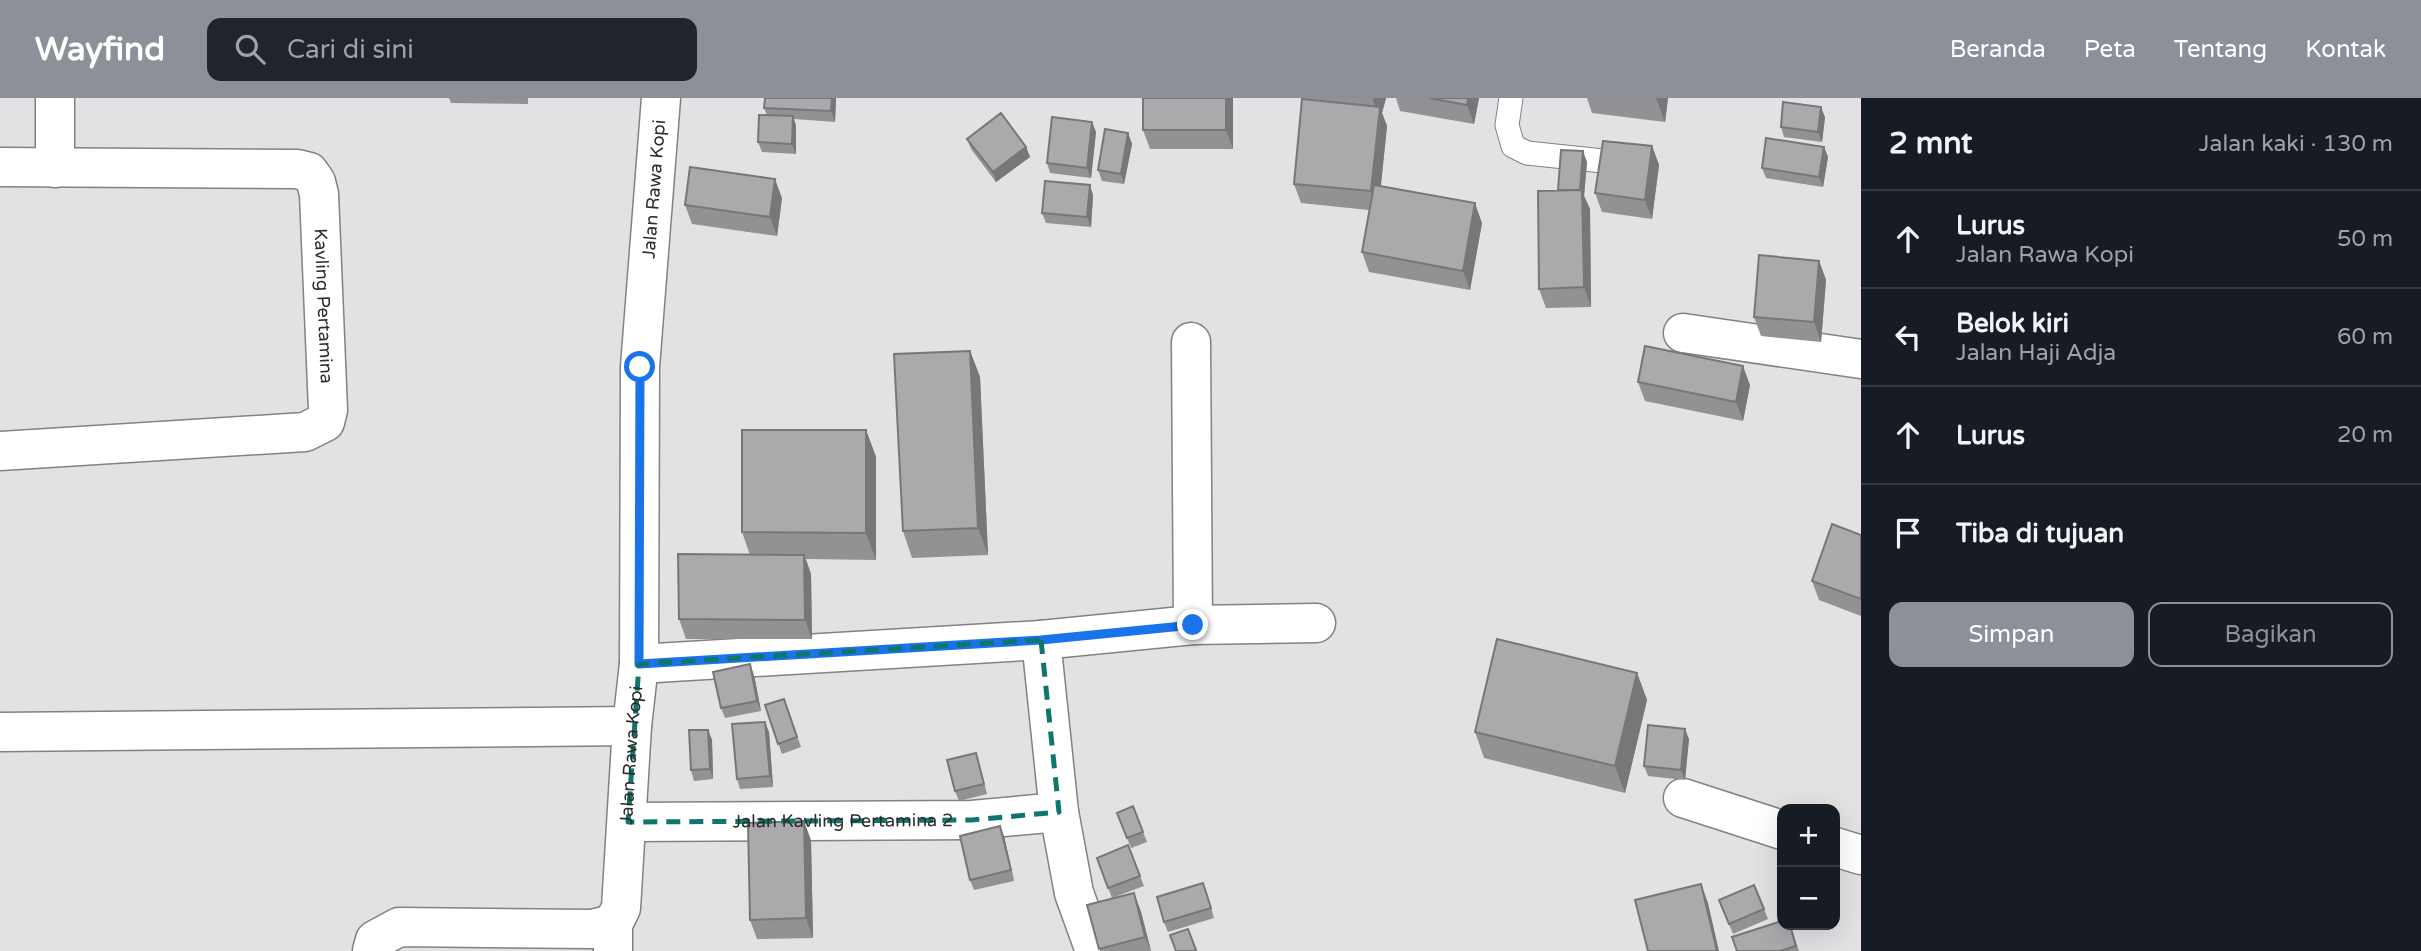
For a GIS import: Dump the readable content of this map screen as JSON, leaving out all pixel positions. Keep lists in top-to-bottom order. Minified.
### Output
{"streets":{"street":["Jalan Rawa Kopi","Kavling Pertamina","Jalan Kavling Pertamina 2"]},"crossings":[["Jalan Rawa Kopi","Jalan Kavling Pertamina 2"]],"page":{"header":"Wayfind","search":"Cari di sini","nav":["Beranda","Peta","Tentang","Kontak"],"heading":["2 mnt","Jalan kaki · 130 m"],"list":[["Lurus","Jalan Rawa Kopi","50 m"],["Belok kiri","Jalan Haji Adja","60 m"],["Lurus","20 m"],"Tiba di tujuan"],"buttons":["Simpan","Bagikan"],"map_buttons":["+","−"]}}
